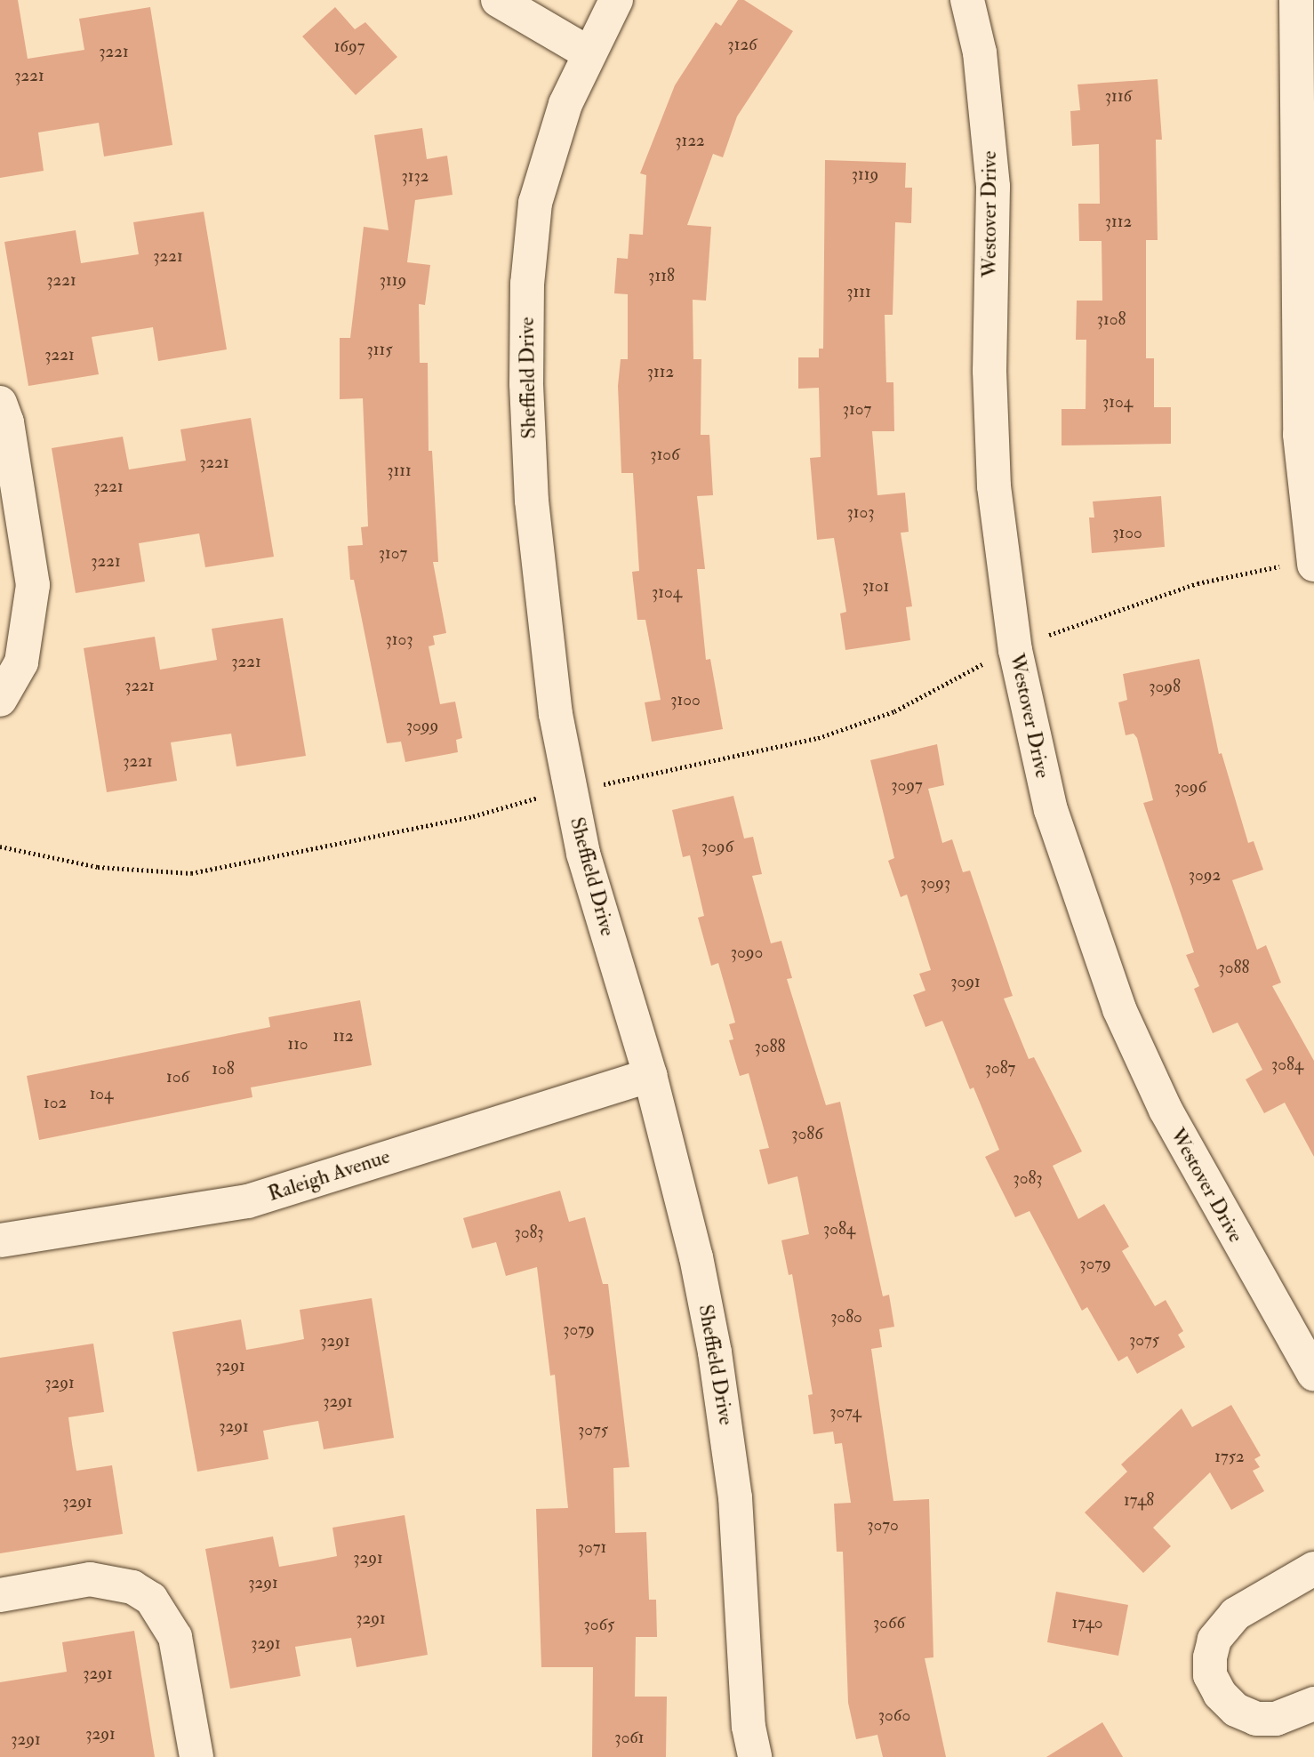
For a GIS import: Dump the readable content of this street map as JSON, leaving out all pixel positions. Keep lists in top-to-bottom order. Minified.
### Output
{"streets":{"street":["Westover Drive","Sheffield Drive","Raleigh Avenue"]},"crossings":[["Sheffield Drive","Raleigh Avenue"]],"house_numbers":["3126","1697","3221","3221","3116","3122","3119","3132","3112","3221","3118","3221","3119","3111","3108","3115","3221","3112","3104","3107","3106","3221","3111","3221","3103","3100","3107","3221","3101","3104","3103","3221","3221","3098","3100","3099","3221","3097","3096","3096","3092","3093","3090","3088","3091","112","110","3088","3084","3087","108","106","104","102","3086","3083","3084","3083","3079","3080","3079","3075","3291","3291","3291","3291","3074","3291","3075","1752","1748","3291","3070","3071","3291","3291","3291","3066","1740","3065","3291","3291","3060","3291","3061","3291"]}
